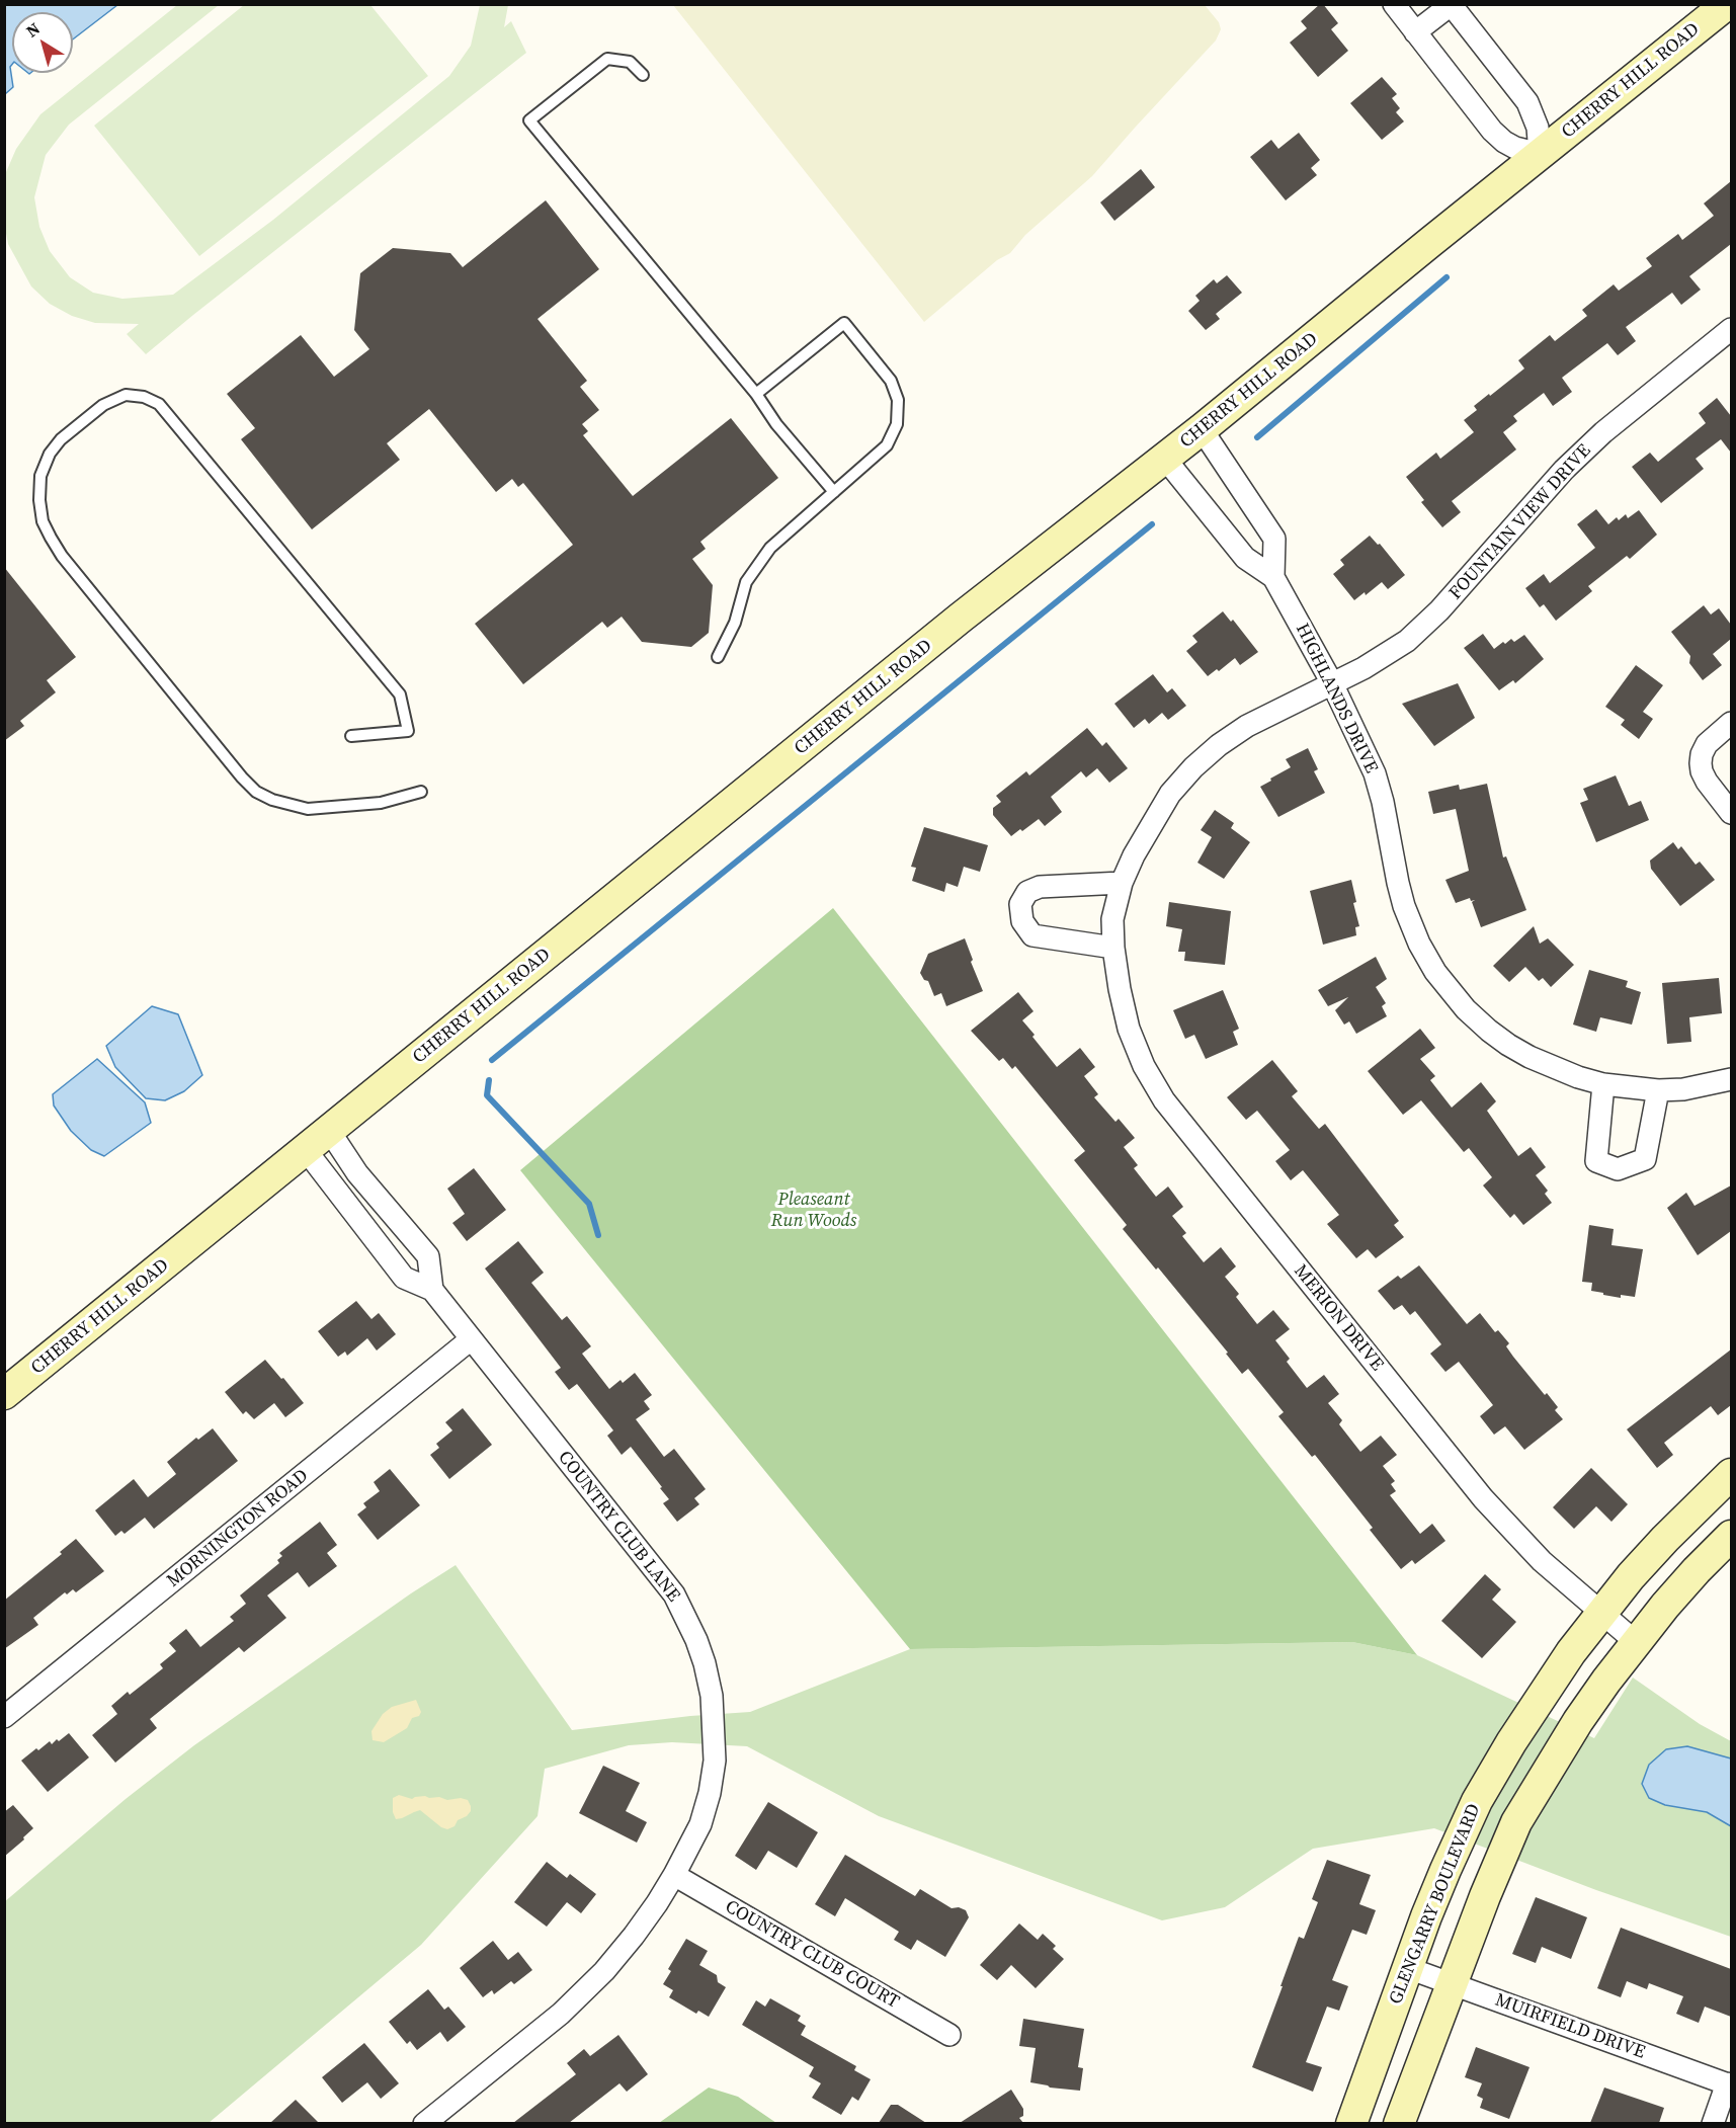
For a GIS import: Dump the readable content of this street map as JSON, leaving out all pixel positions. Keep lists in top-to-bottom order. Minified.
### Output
{"streets":{"main road":["CHERRY HILL ROAD","GLENGARRY BOULEVARD"],"street":["FOUNTAIN VIEW DRIVE","HIGHLANDS DRIVE","MERION DRIVE","COUNTRY CLUB LANE","MORNINGTON ROAD","COUNTRY CLUB COURT","MUIRFIELD DRIVE"]},"crossings":[["CHERRY HILL ROAD","HIGHLANDS DRIVE"],["CHERRY HILL ROAD","COUNTRY CLUB LANE"],["FOUNTAIN VIEW DRIVE","HIGHLANDS DRIVE"],["FOUNTAIN VIEW DRIVE","MERION DRIVE"],["HIGHLANDS DRIVE","MERION DRIVE"],["MERION DRIVE","GLENGARRY BOULEVARD"],["COUNTRY CLUB LANE","MORNINGTON ROAD"],["COUNTRY CLUB LANE","COUNTRY CLUB COURT"],["GLENGARRY BOULEVARD","MUIRFIELD DRIVE"]],"parks":["Pleaseant Run Woods"],"north":"top left"}
